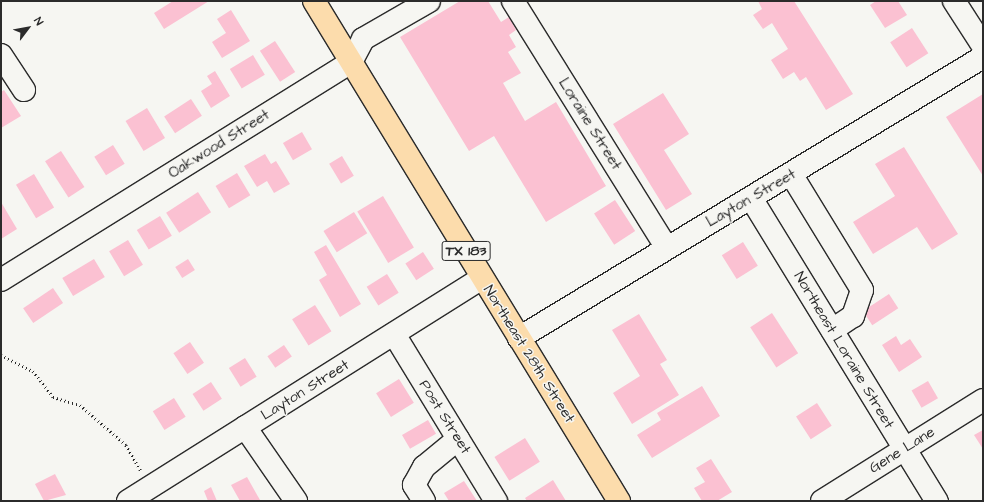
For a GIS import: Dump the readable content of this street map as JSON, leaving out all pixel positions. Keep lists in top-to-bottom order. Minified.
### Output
{"streets":{"main road":["TX 183","Northeast 28th Street"],"street":["Loraine Street","Oakwood Street","Layton Street","Northeast Loraine Street","Post Street","Gene Lane"]},"crossings":[["Loraine Street","Layton Street"],["Oakwood Street","Northeast 28th Street"],["Layton Street","Northeast Loraine Street"],["Layton Street","Northeast 28th Street"],["Layton Street","Post Street"],["Northeast Loraine Street","Gene Lane"]],"north":"top right"}
